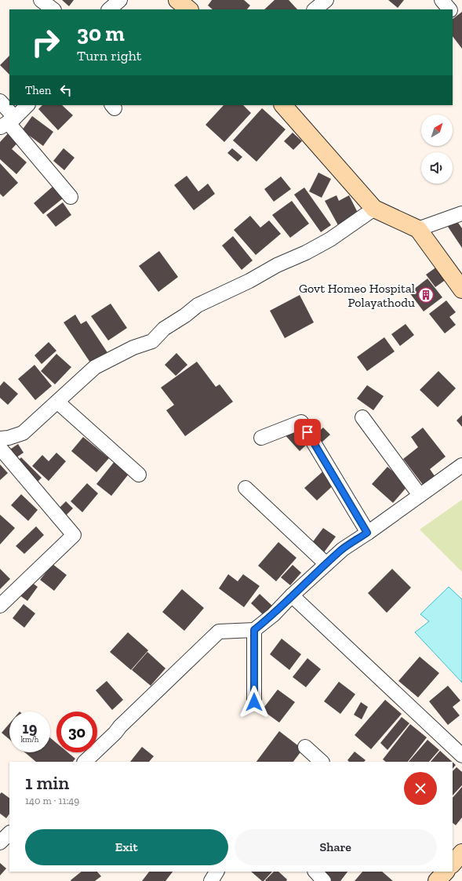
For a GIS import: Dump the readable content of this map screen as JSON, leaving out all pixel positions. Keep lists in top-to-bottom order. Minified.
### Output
{"places":{"building":["Govt Homeo Hospital Polayathodu"]},"north":"top right","page":{"turn":["30 m","Turn right"],"then":"Then","speed":"19 km/h","limit":"30","heading":["1 min","140 m · 11:49"],"buttons":["Exit","Share"]}}
